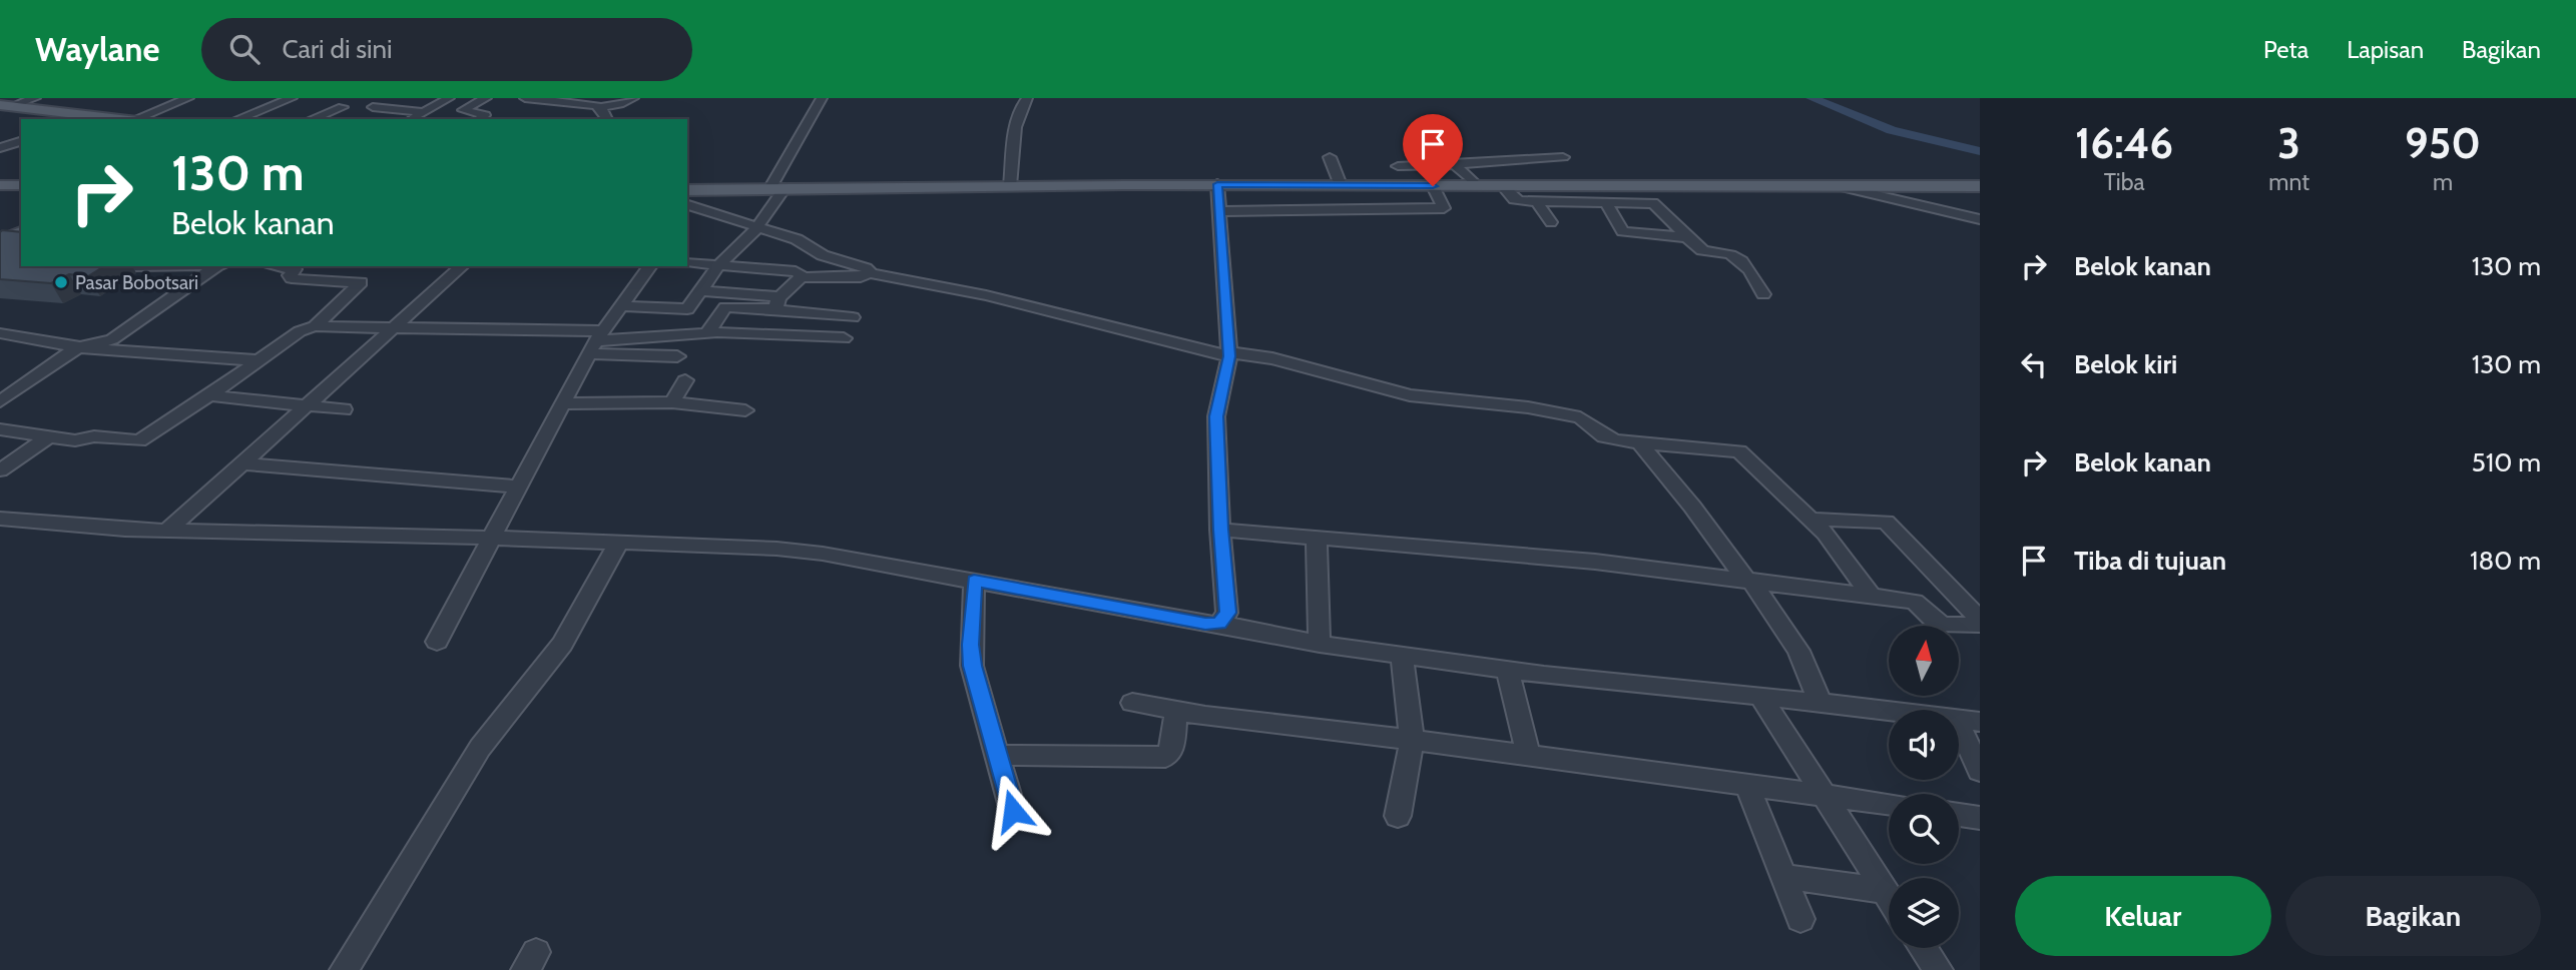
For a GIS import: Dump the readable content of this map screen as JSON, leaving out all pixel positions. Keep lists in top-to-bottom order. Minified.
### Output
{"places":["Pasar Bobotsari"],"north":"top","page":{"header":"Waylane","search":"Cari di sini","nav":["Peta","Lapisan","Bagikan"],"eta":["16:46","Tiba","3","mnt","950","m"],"turn":["130 m","Belok kanan"],"list":[{"name":"Belok kanan","value":"130 m"},{"name":"Belok kiri","value":"130 m"},{"name":"Belok kanan","value":"510 m"},{"name":"Tiba di tujuan","value":"180 m"}],"buttons":["Keluar","Bagikan"]}}
